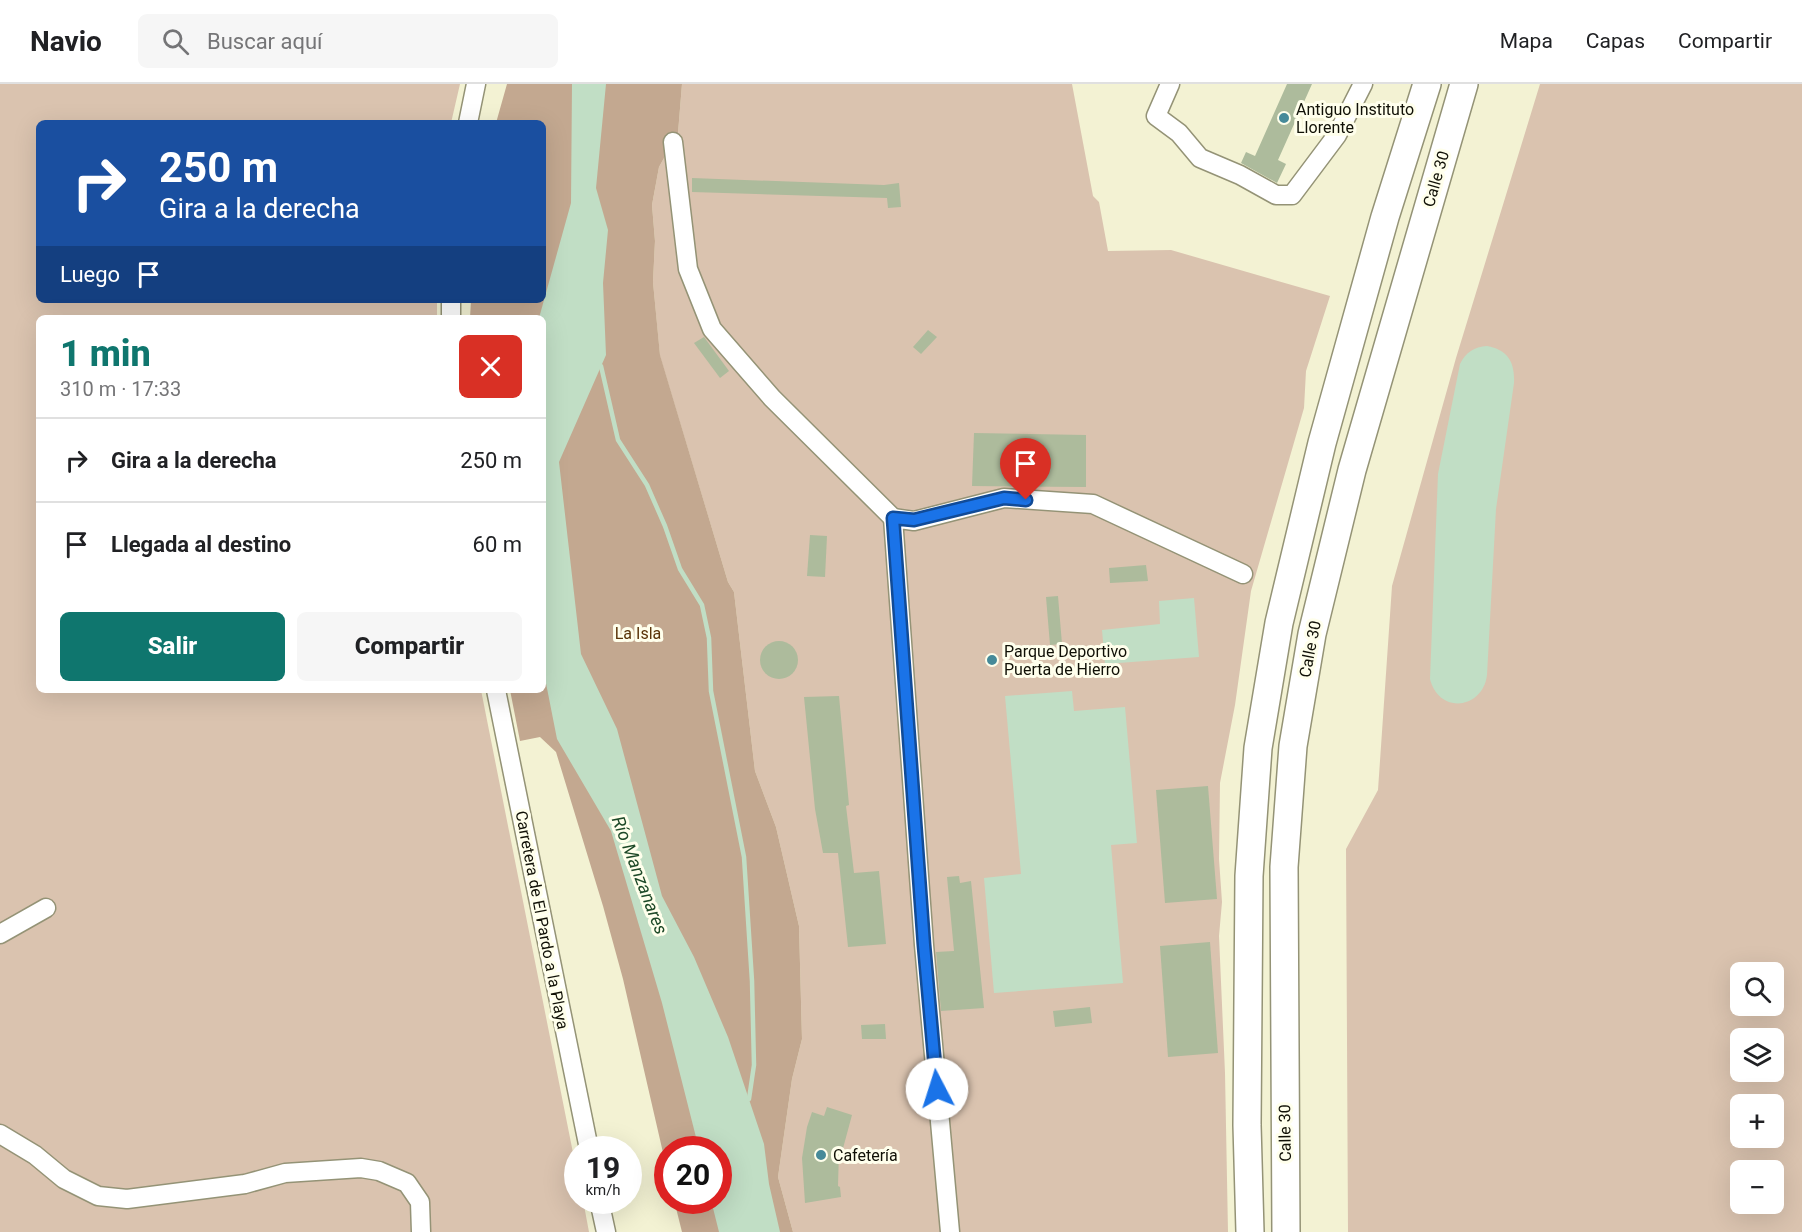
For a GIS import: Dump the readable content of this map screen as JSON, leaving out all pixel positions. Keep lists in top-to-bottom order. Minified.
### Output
{"streets":{"highway":["Calle 30"],"street":["Carretera de El Pardo a la Playa"]},"water":["Río Manzanares"],"parks":["La Isla"],"places":["Antiguo Instituto Llorente","Parque Deportivo Puerta de Hierro","Cafetería"],"page":{"header":"Navio","search":"Buscar aquí","nav":["Mapa","Capas","Compartir"],"turn":["250 m","Gira a la derecha"],"then":"Luego","heading":["1 min","310 m · 17:33"],"list":[{"name":"Gira a la derecha","value":"250 m"},{"name":"Llegada al destino","value":"60 m"}],"buttons":["Salir","Compartir"],"map_buttons":["+","−"],"speed":"19 km/h","limit":"20"}}
